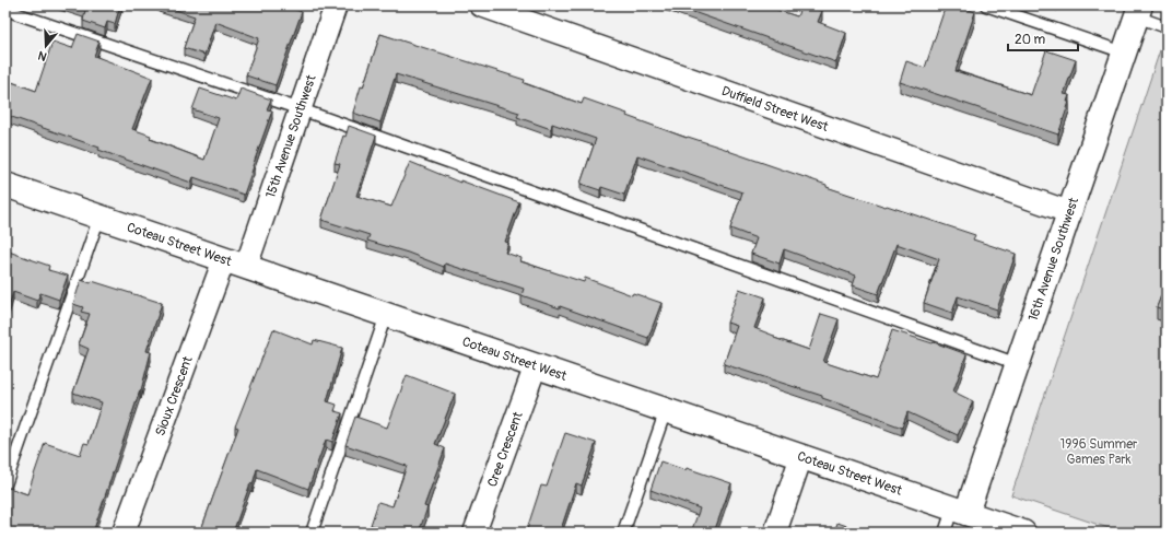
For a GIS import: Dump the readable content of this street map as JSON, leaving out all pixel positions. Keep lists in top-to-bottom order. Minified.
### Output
{"streets":{"street":["Duffield Street West","15th Avenue Southwest","Coteau Street West","16th Avenue Southwest","Sioux Crescent","Cree Crescent"]},"crossings":[["Duffield Street West","16th Avenue Southwest"],["15th Avenue Southwest","Coteau Street West"],["15th Avenue Southwest","Sioux Crescent"],["Coteau Street West","16th Avenue Southwest"],["Coteau Street West","Sioux Crescent"],["Coteau Street West","Cree Crescent"]],"parks":["1996 Summer Games Park"],"scale_bar":"20 m","north":"bottom"}
